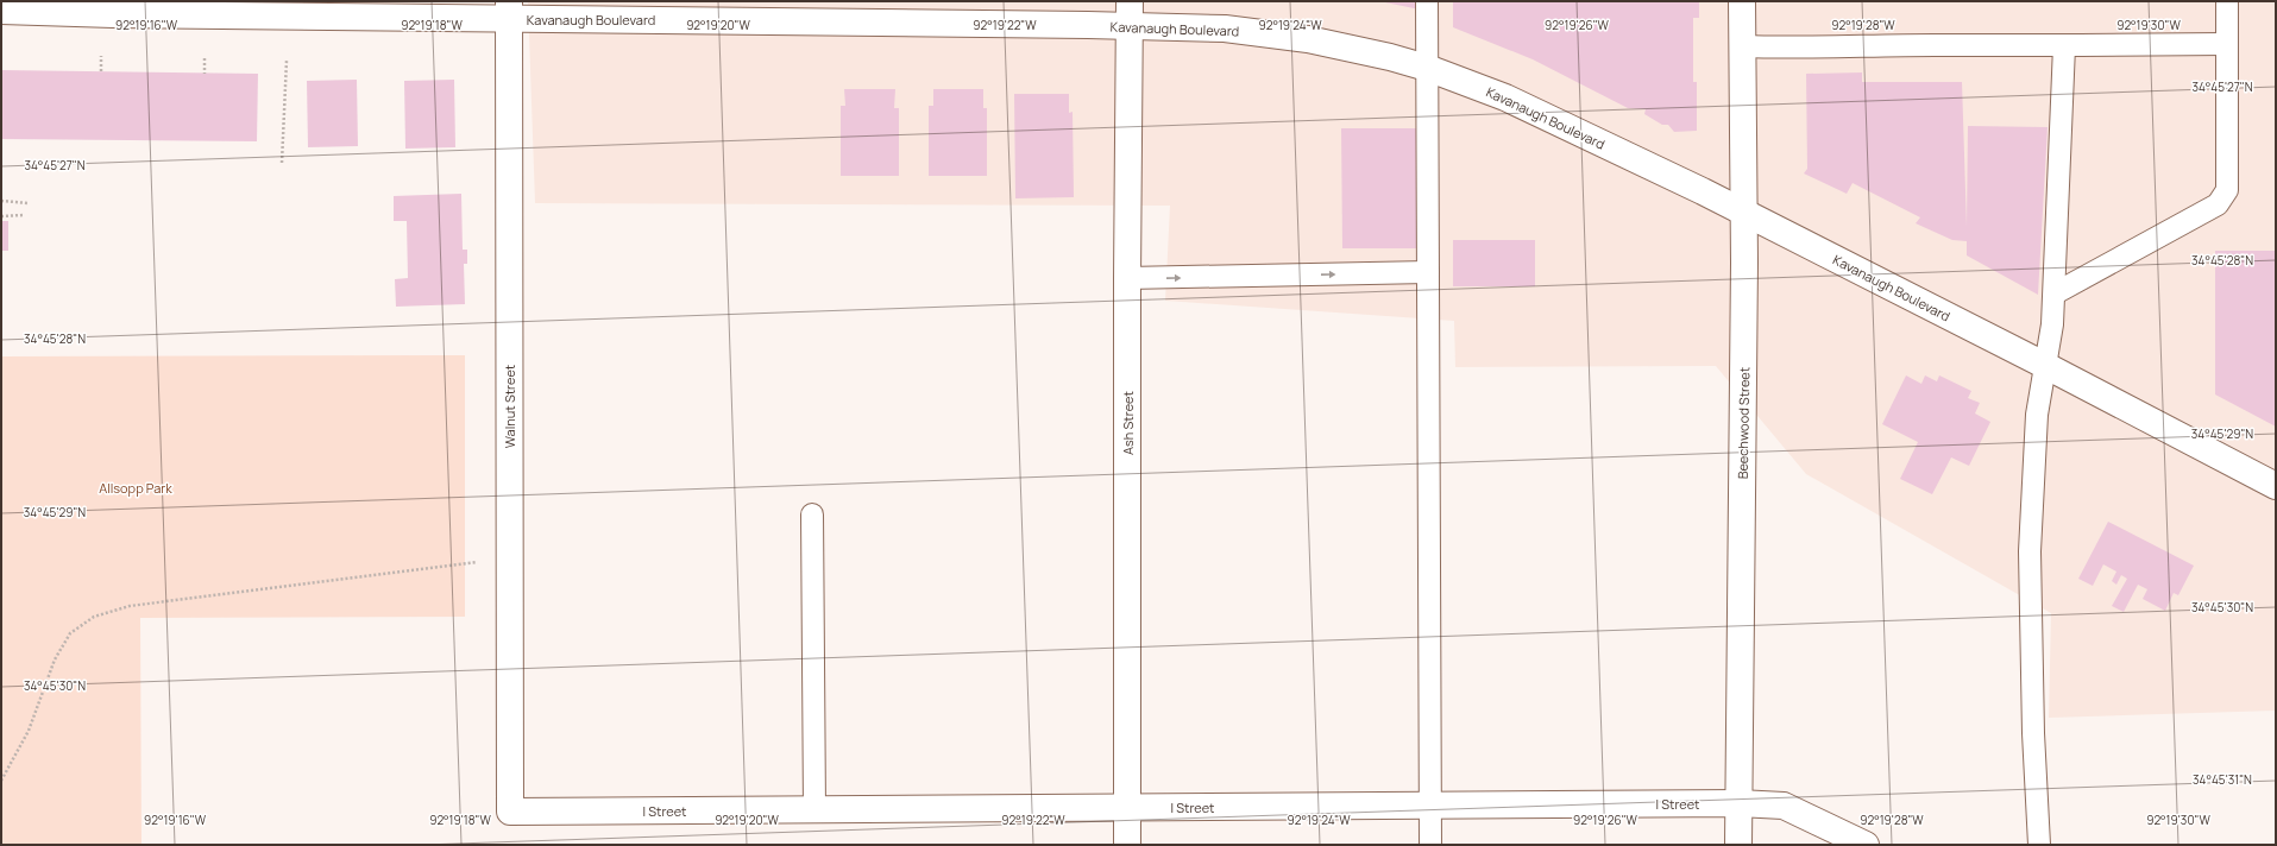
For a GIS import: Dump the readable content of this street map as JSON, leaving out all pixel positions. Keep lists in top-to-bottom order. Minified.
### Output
{"streets":{"street":["Kavanaugh Boulevard","Walnut Street","Ash Street","Beechwood Street","I Street"]},"crossings":[["Kavanaugh Boulevard","Walnut Street"],["Kavanaugh Boulevard","Ash Street"],["Kavanaugh Boulevard","Beechwood Street"],["Walnut Street","I Street"],["Ash Street","I Street"],["Beechwood Street","I Street"]],"parks":["Allsopp Park"],"coordinates":["92°19'16\"W","92°19'18\"W","92°19'20\"W","92°19'22\"W","92°19'24\"W","92°19'26\"W","92°19'28\"W","92°19'30\"W","34°45'27\"N","34°45'28\"N","34°45'29\"N","34°45'30\"N","34°45'31\"N"]}
